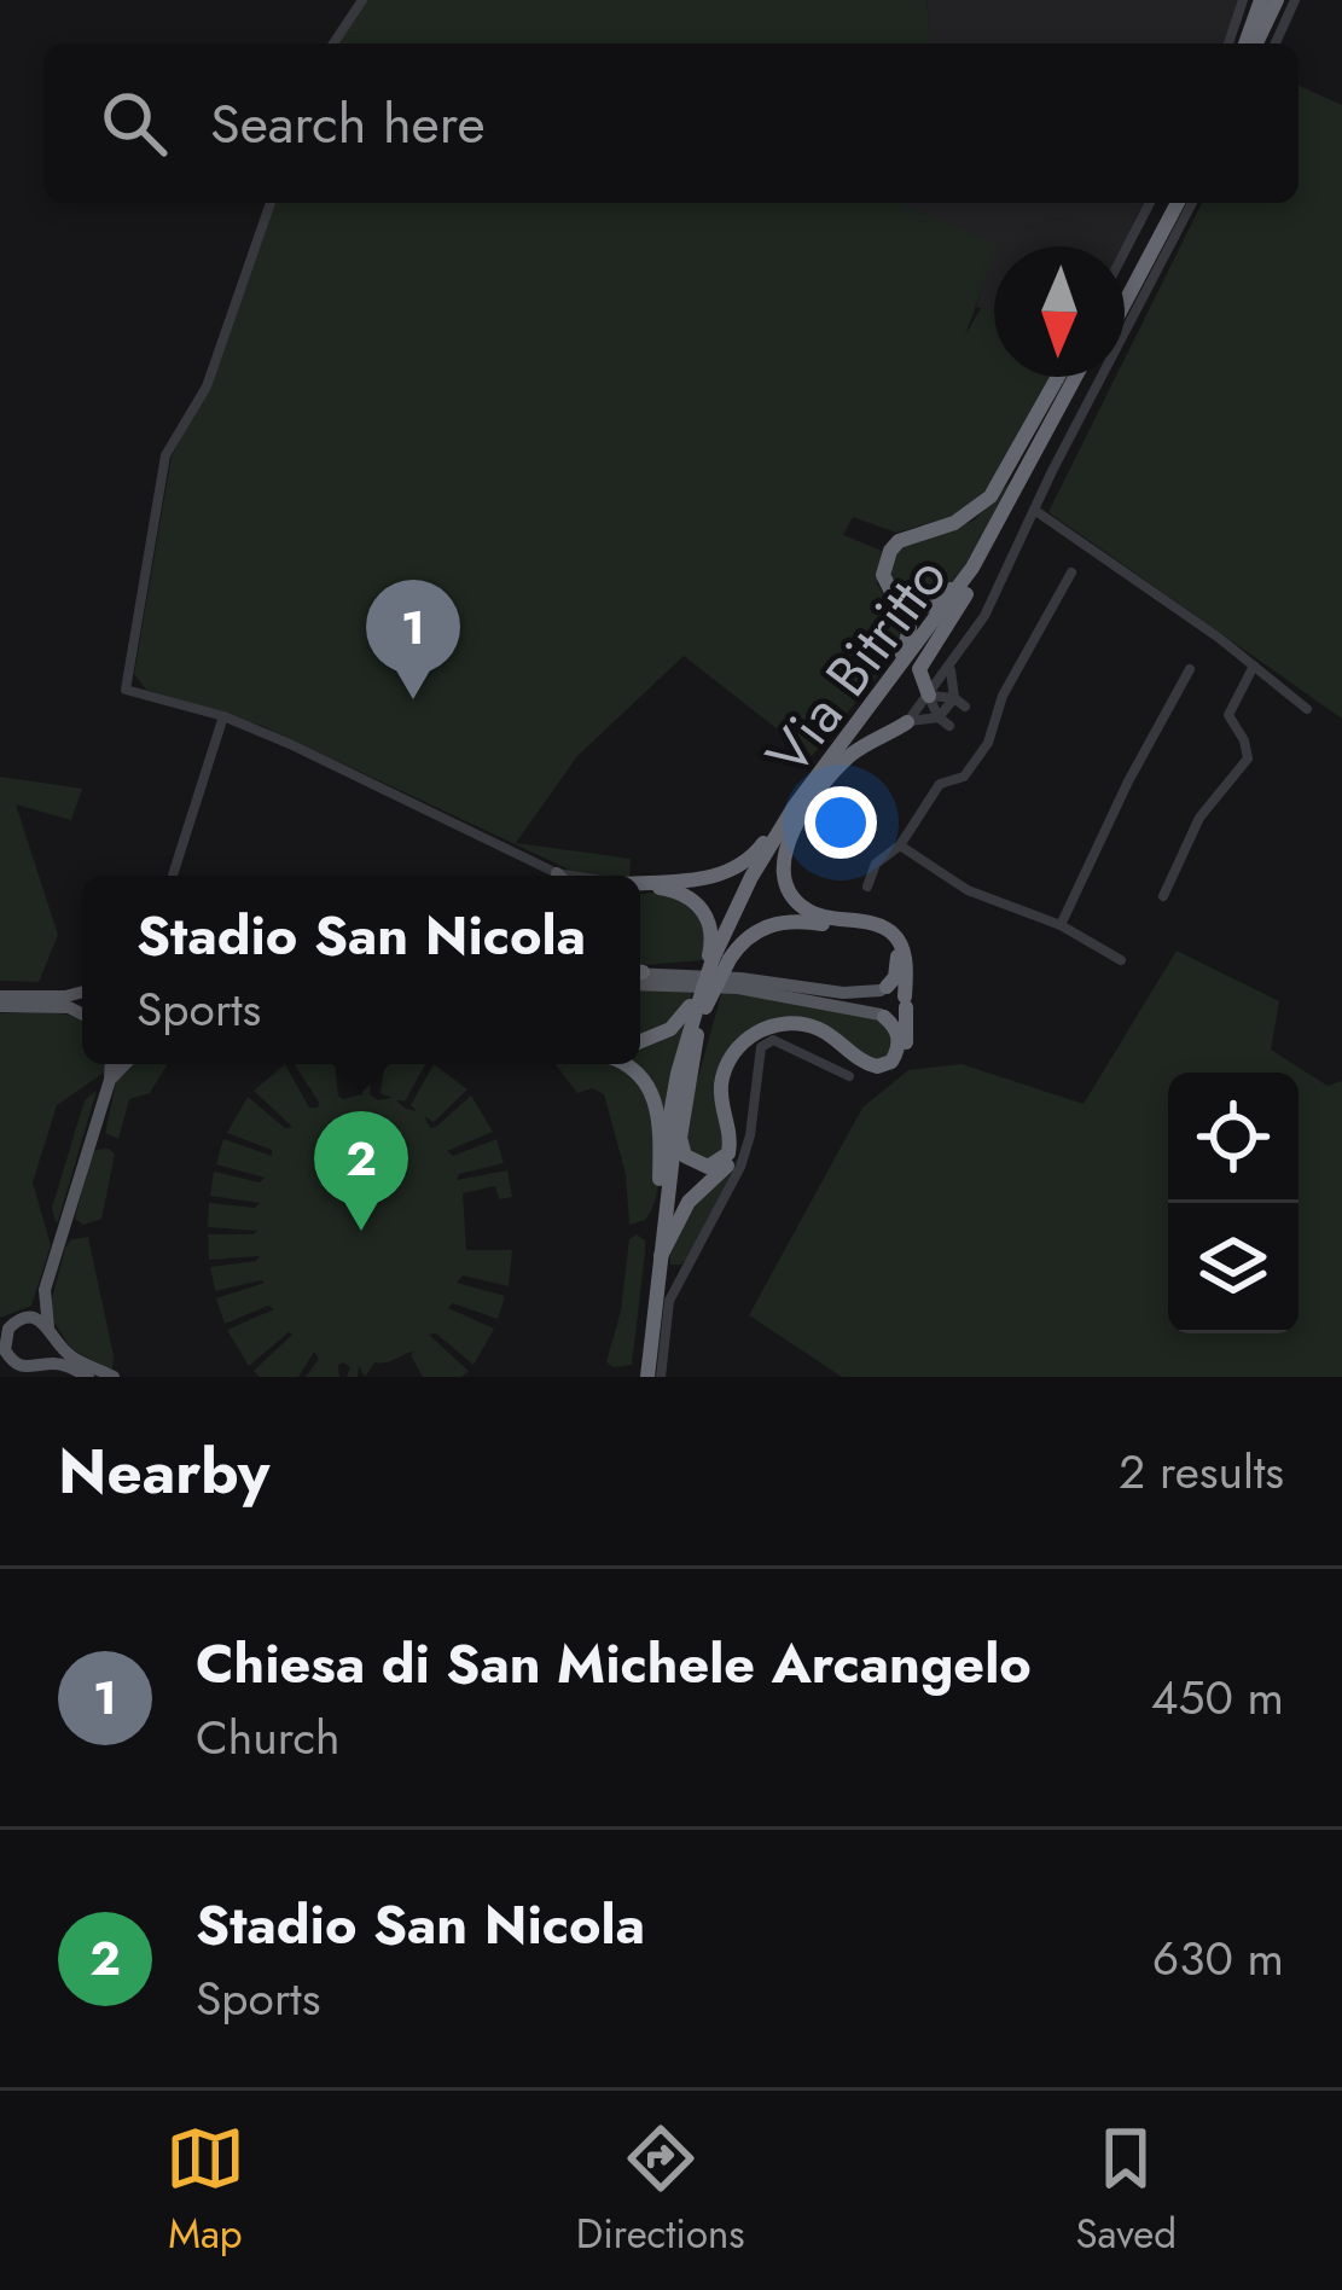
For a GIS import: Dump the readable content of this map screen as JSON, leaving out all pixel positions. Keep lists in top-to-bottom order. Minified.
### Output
{"streets":{"highway":["Via Bitritto"]},"north":"bottom","page":{"search":"Search here","pins":["1","2"],"popup":["Stadio San Nicola","Sports"],"heading":["Nearby","2 results"],"list":[{"mark":"1","name":"Chiesa di San Michele Arcangelo","note":"Church","value":"450 m"},{"mark":"2","name":"Stadio San Nicola","note":"Sports","value":"630 m"}],"nav":["Map","Directions","Saved"]}}
